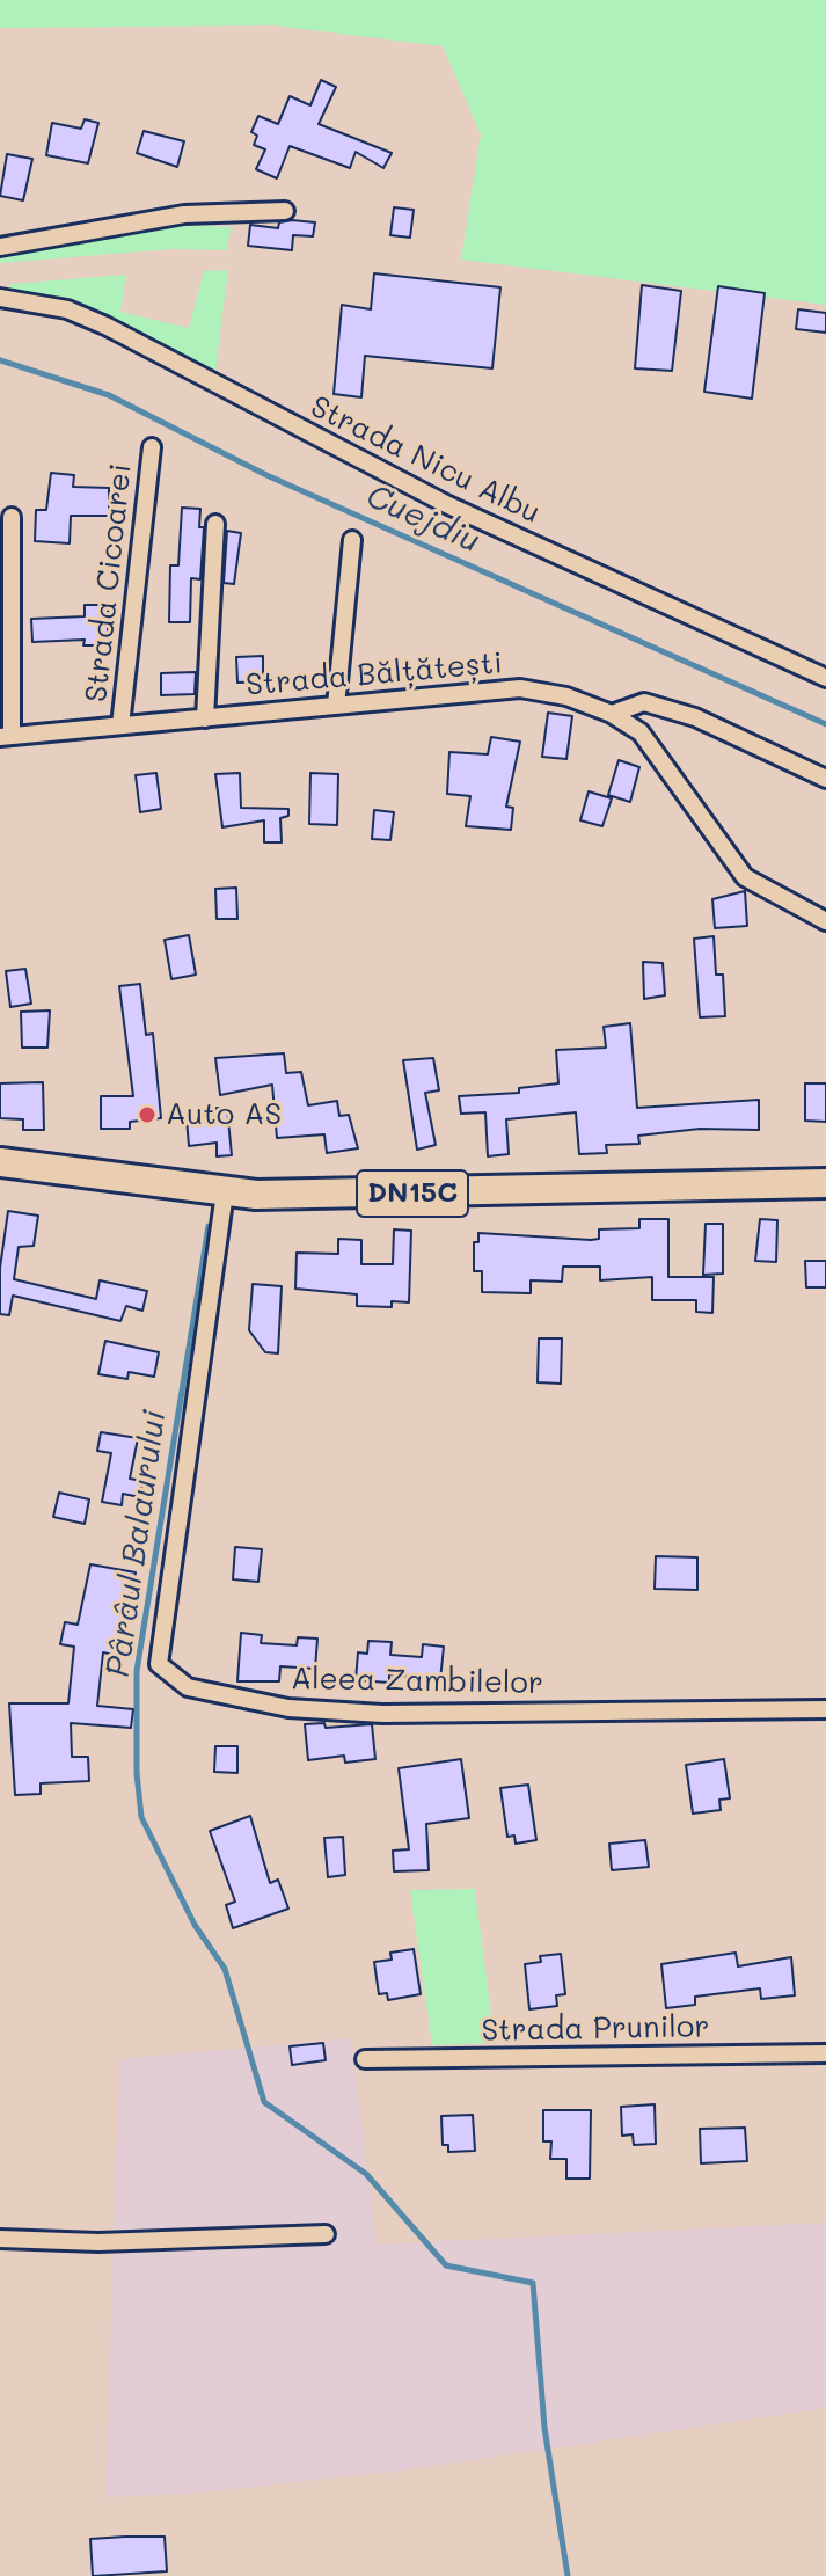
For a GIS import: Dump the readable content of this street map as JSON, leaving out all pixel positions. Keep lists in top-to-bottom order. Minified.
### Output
{"streets":{"main road":["DN15C"],"street":["Strada Nicu Albu","Strada Cicoarei","Strada Bălțătești","Aleea Zambilelor","Strada Prunilor"]},"crossings":[["Strada Cicoarei","Strada Bălțătești"],["DN15C","Aleea Zambilelor"]],"water":["Cuejdiu","Pârâul Balaurului"],"places":["Auto AS"]}
